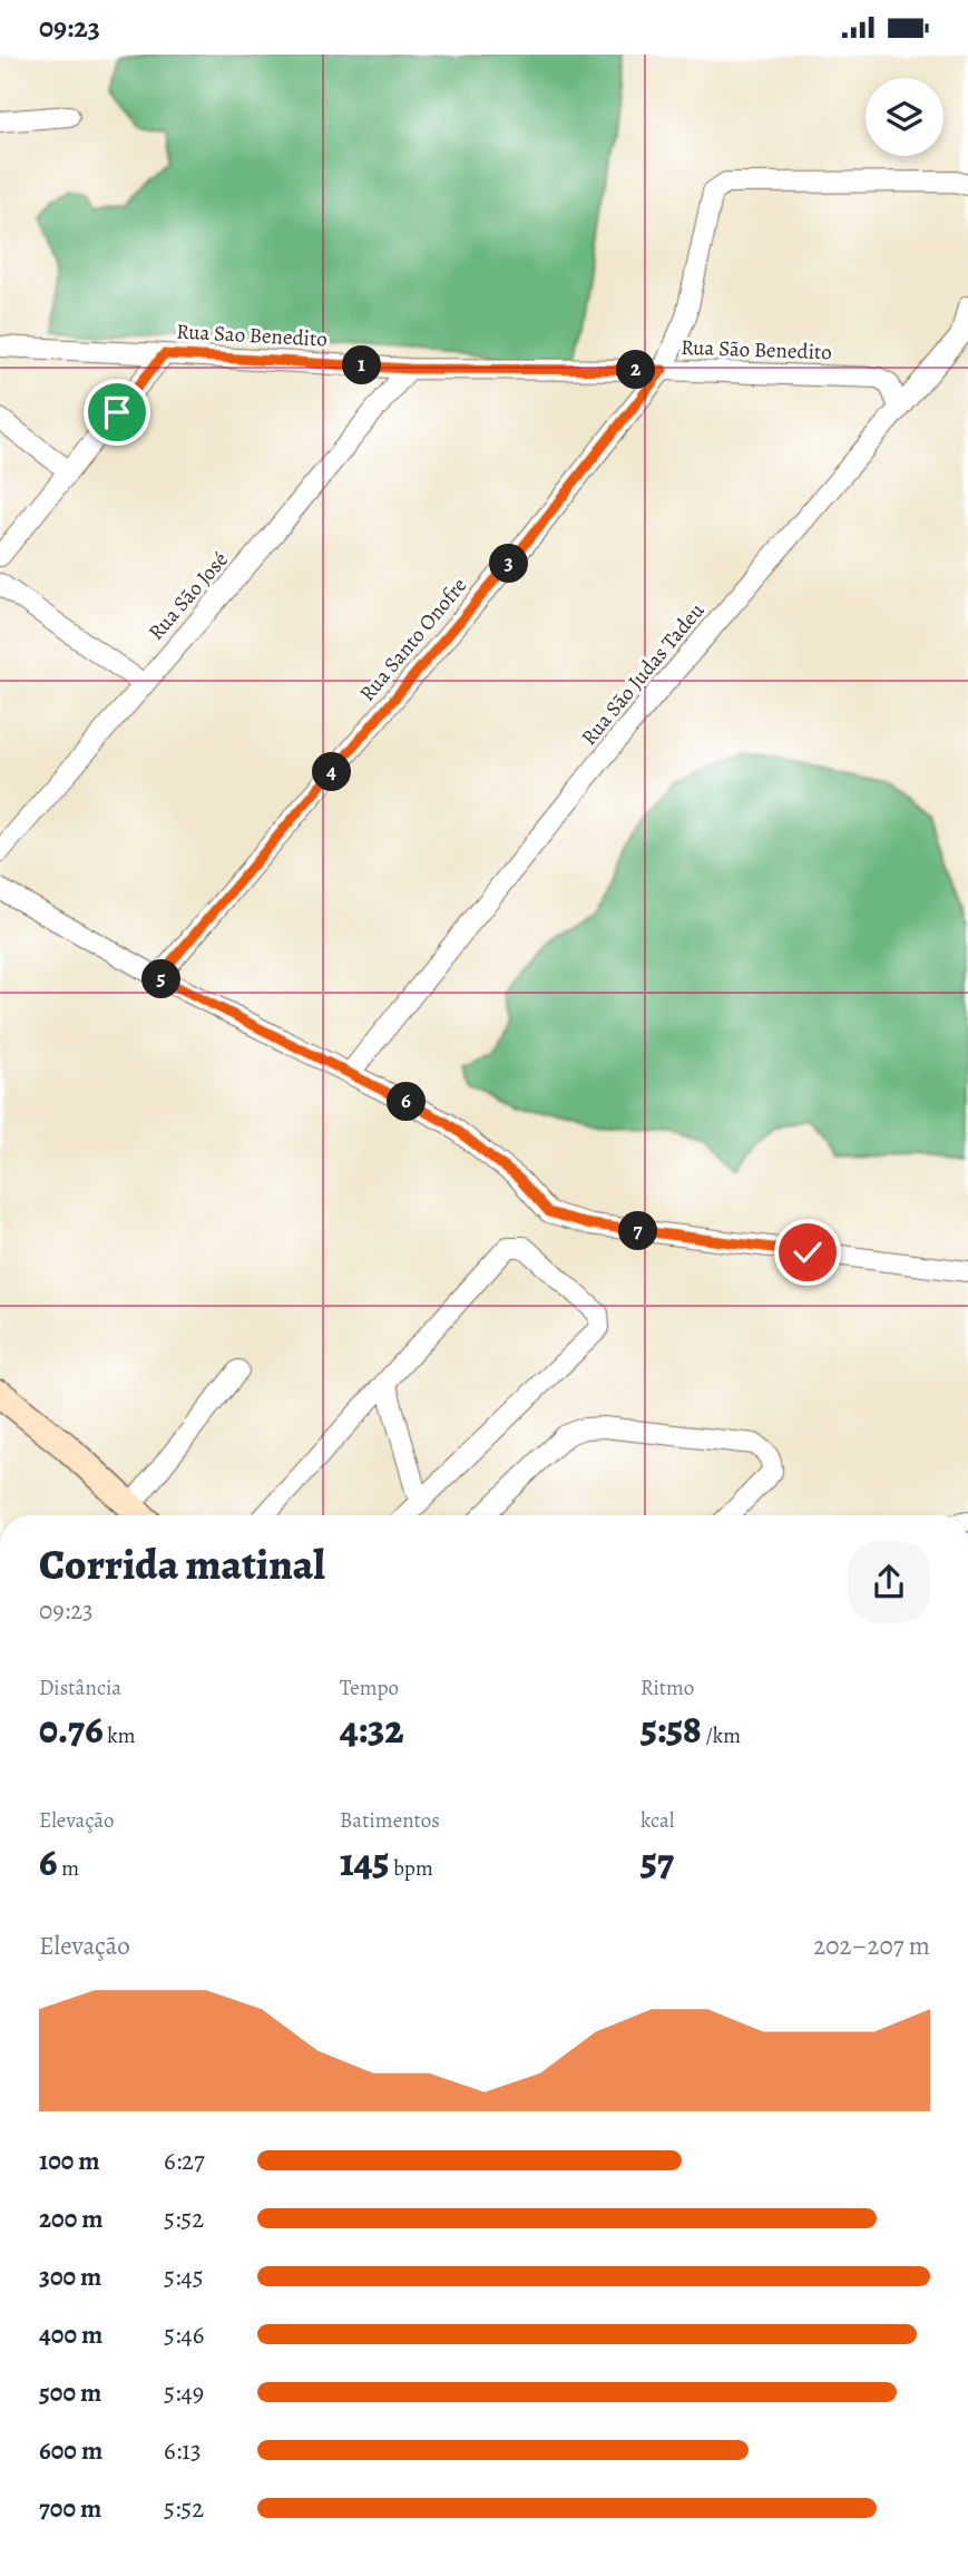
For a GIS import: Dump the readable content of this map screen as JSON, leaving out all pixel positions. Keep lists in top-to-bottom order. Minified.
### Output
{"streets":{"street":["Rua Sao Benedito","Rua São Benedito","Rua São José","Rua Santo Onofre","Rua São Judas Tadeu"]},"crossings":[["Rua Sao Benedito","Rua São Benedito"],["Rua Sao Benedito","Rua São José"],["Rua São Benedito","Rua São José"],["Rua São Benedito","Rua Santo Onofre"],["Rua São Benedito","Rua São Judas Tadeu"]],"page":{"status":"09:23","pins":["1","2","3","4","5","6","7"],"heading":["Corrida matinal","09:23"],"stats":[["Distância","0.76 km"],["Tempo","4:32"],["Ritmo","5:58 /km"],["Elevação","6 m"],["Batimentos","145 bpm"],["kcal","57"]],"chart":["Elevação","202–207 m"],"list":[{"name":"100 m","note":"6:27"},{"name":"200 m","note":"5:52"},{"name":"300 m","note":"5:45"},{"name":"400 m","note":"5:46"},{"name":"500 m","note":"5:49"},{"name":"600 m","note":"6:13"},{"name":"700 m","note":"5:52"}]}}
